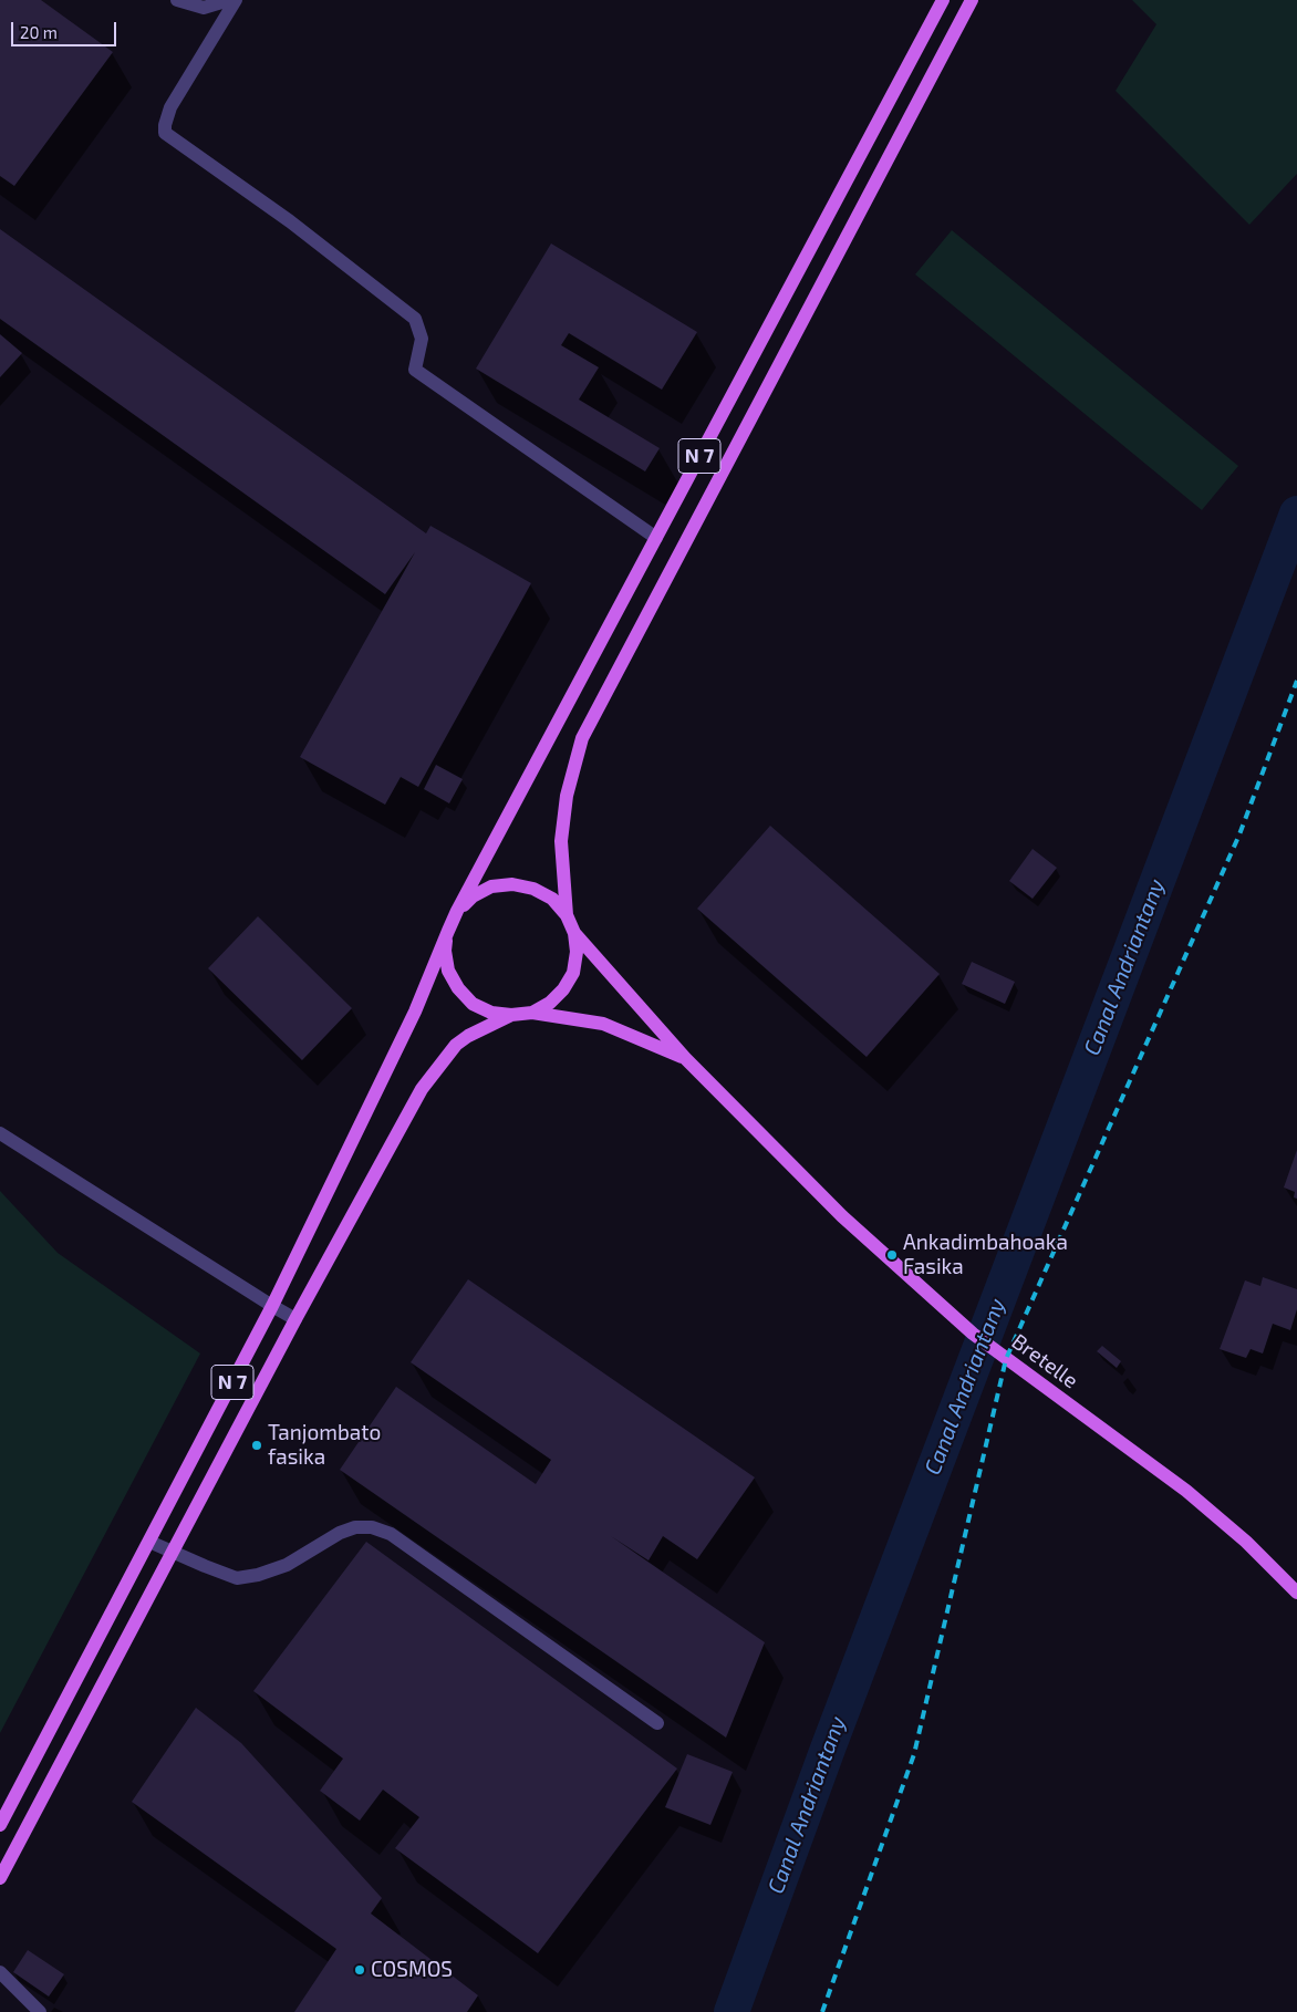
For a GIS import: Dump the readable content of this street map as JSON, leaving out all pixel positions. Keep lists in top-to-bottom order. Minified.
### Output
{"streets":{"main road":["N 7","Bretelle"]},"crossings":[["N 7","Bretelle"]],"water":["Canal Andriantany"],"places":["Ankadimbahoaka Fasika","Tanjombato fasika","COSMOS"],"scale_bar":"20 m"}
